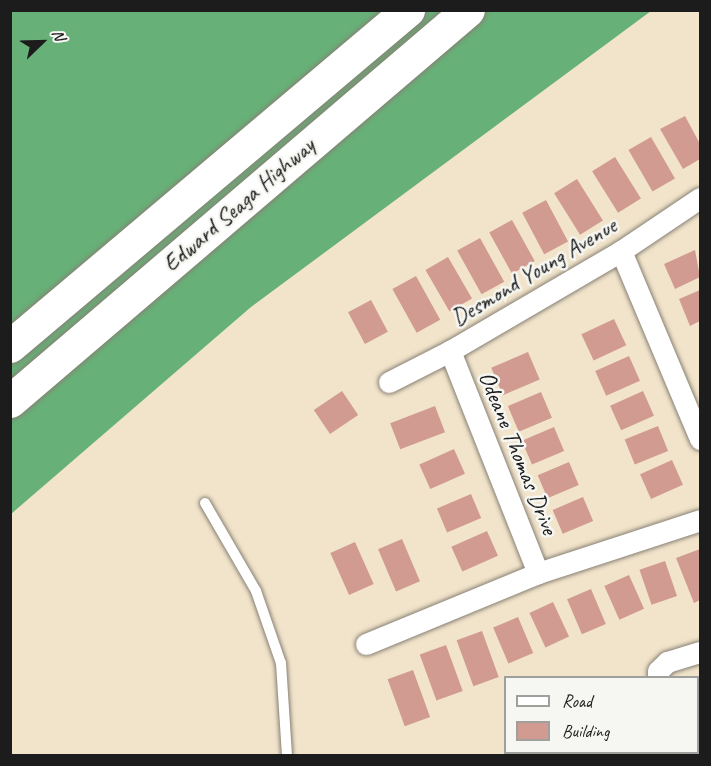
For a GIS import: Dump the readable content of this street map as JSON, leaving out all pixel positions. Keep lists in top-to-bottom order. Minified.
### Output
{"streets":{"highway":["Edward Seaga Highway"],"street":["Desmond Young Avenue","Odeane Thomas Drive"]},"crossings":[["Desmond Young Avenue","Odeane Thomas Drive"]],"legend":["Road","Building"],"north":"top right"}
